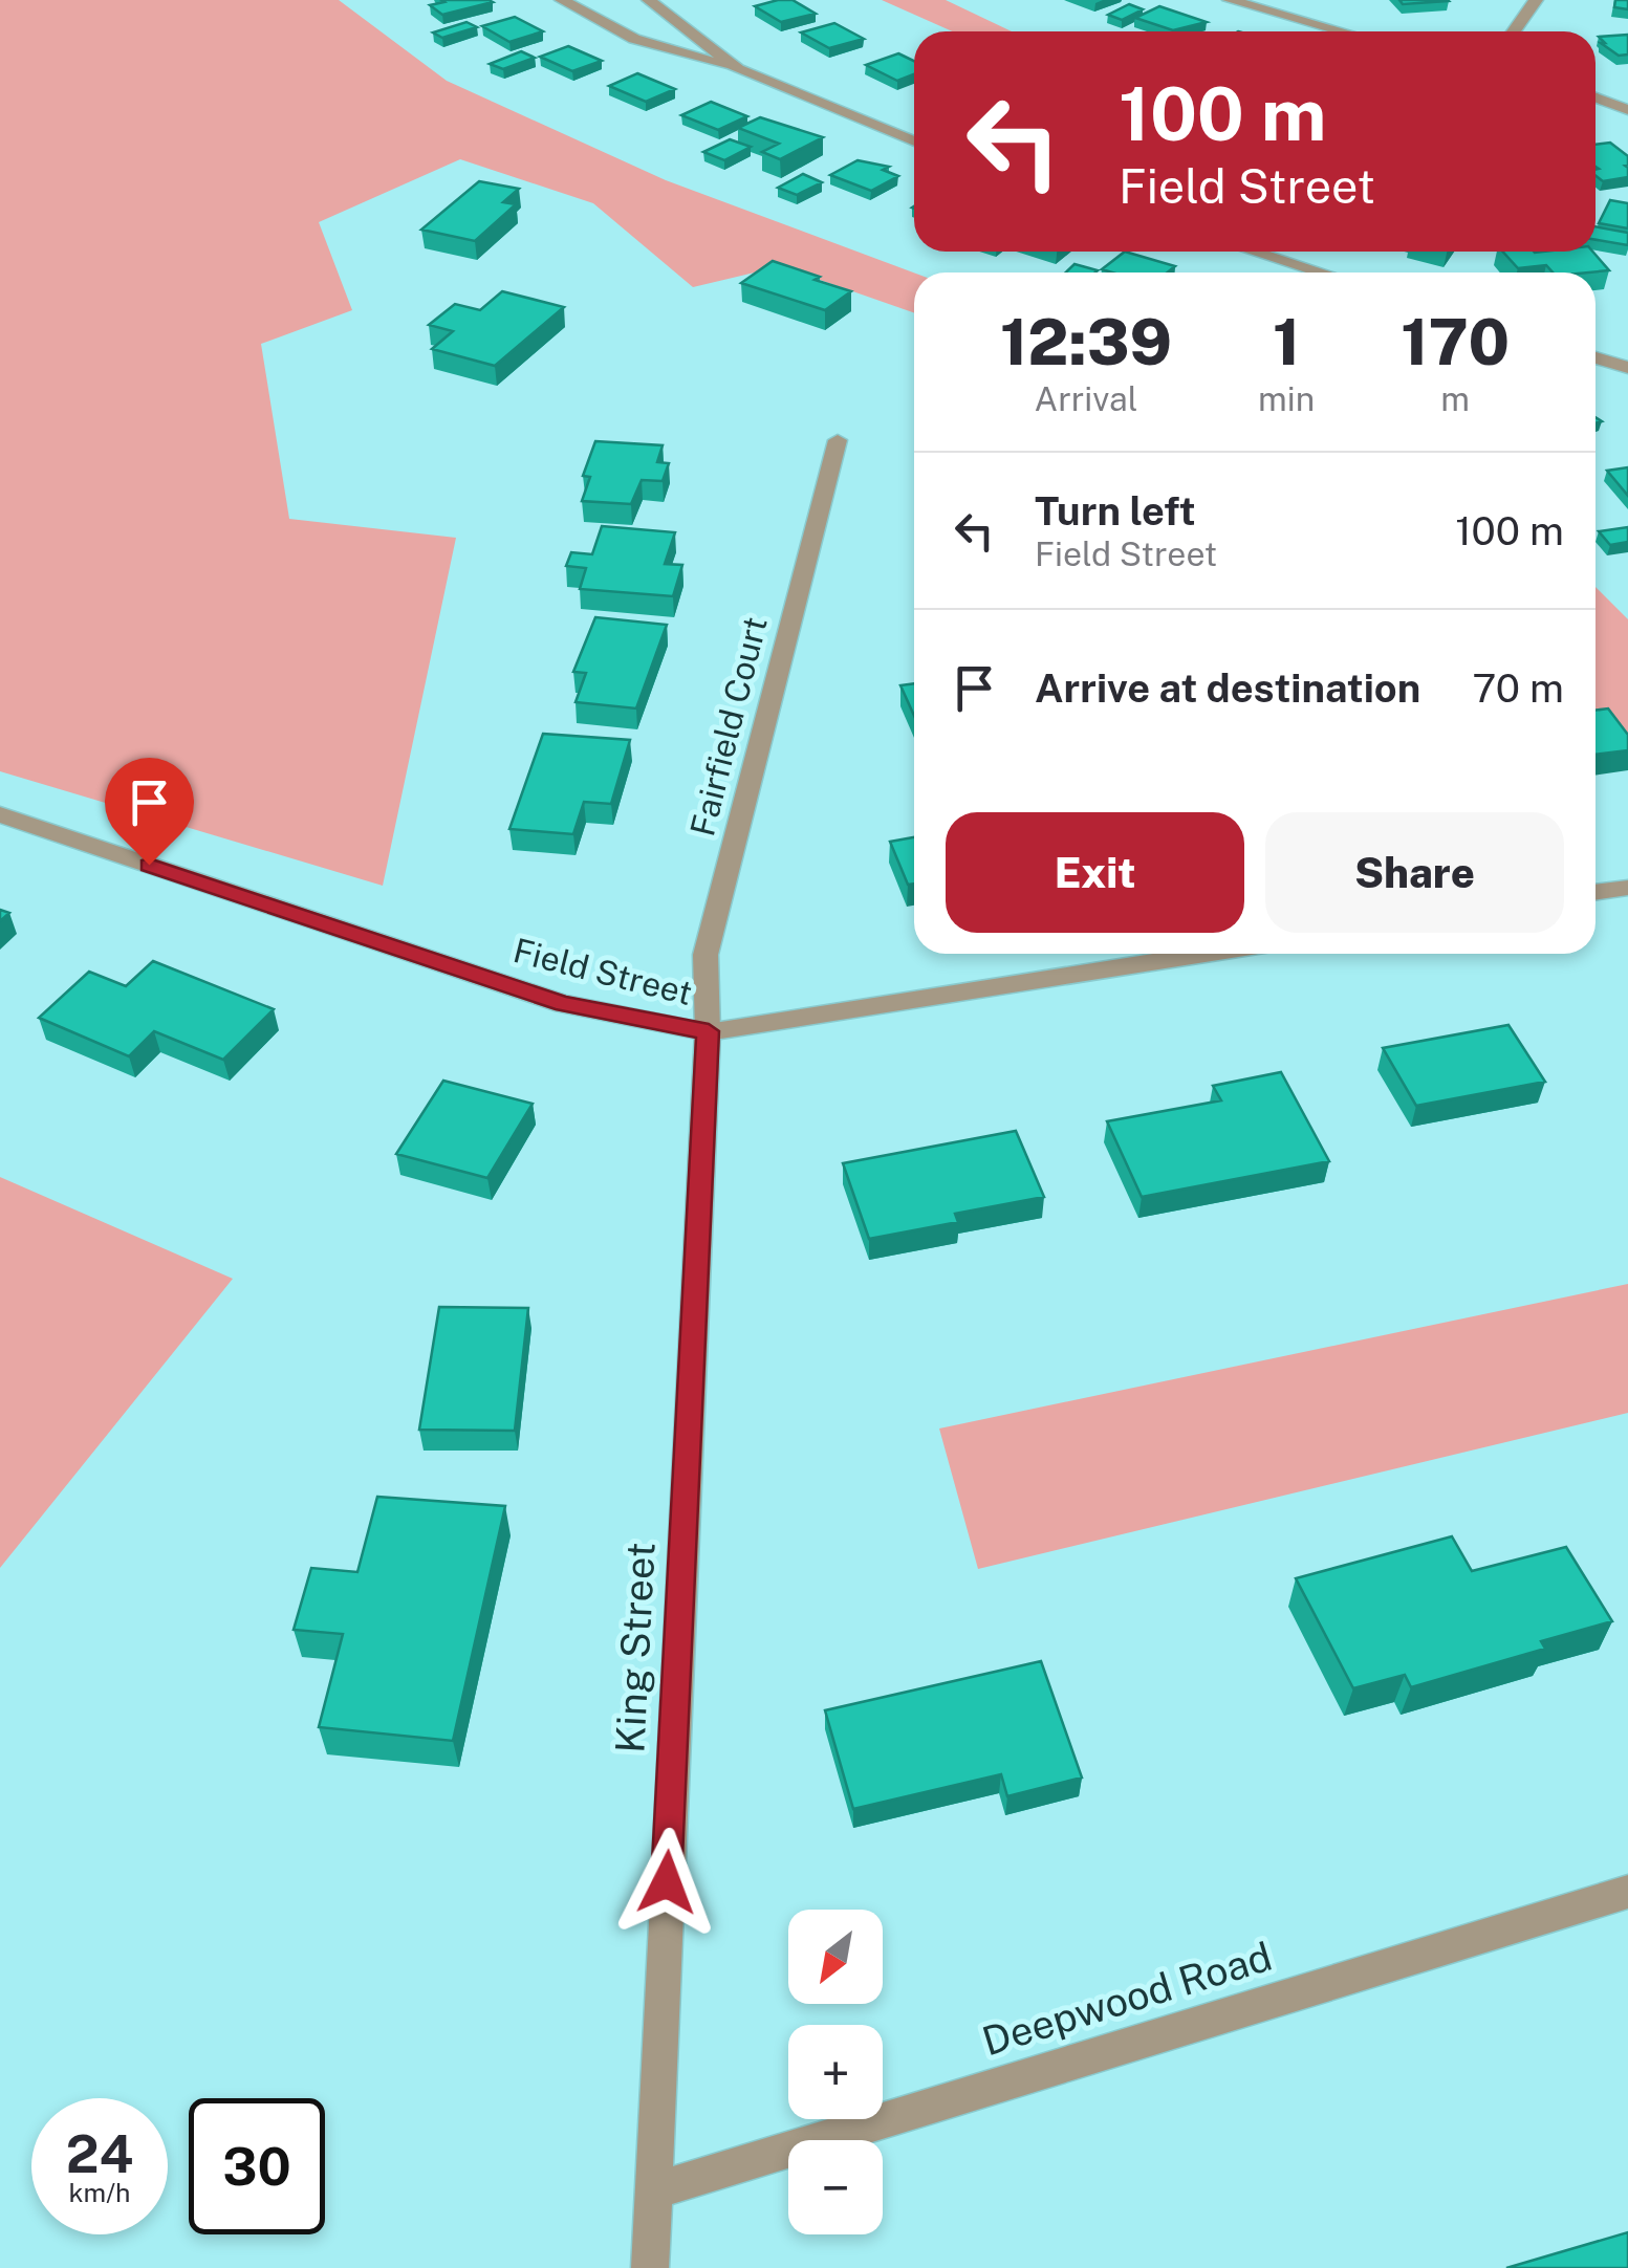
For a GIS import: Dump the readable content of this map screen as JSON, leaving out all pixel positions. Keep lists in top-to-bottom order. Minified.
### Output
{"streets":{"street":["Fairfield Court","Field Street","King Street","Deepwood Road"]},"crossings":[["Fairfield Court","Field Street"],["Fairfield Court","King Street"],["Field Street","King Street"],["King Street","Deepwood Road"]],"north":"bottom left","page":{"turn":["100 m","Field Street"],"eta":["12:39","Arrival","1","min","170","m"],"list":[{"name":"Turn left","note":"Field Street","value":"100 m"},{"name":"Arrive at destination","value":"70 m"}],"buttons":["Exit","Share"],"map_buttons":["+","−"],"speed":"24 km/h","limit":"30"}}
